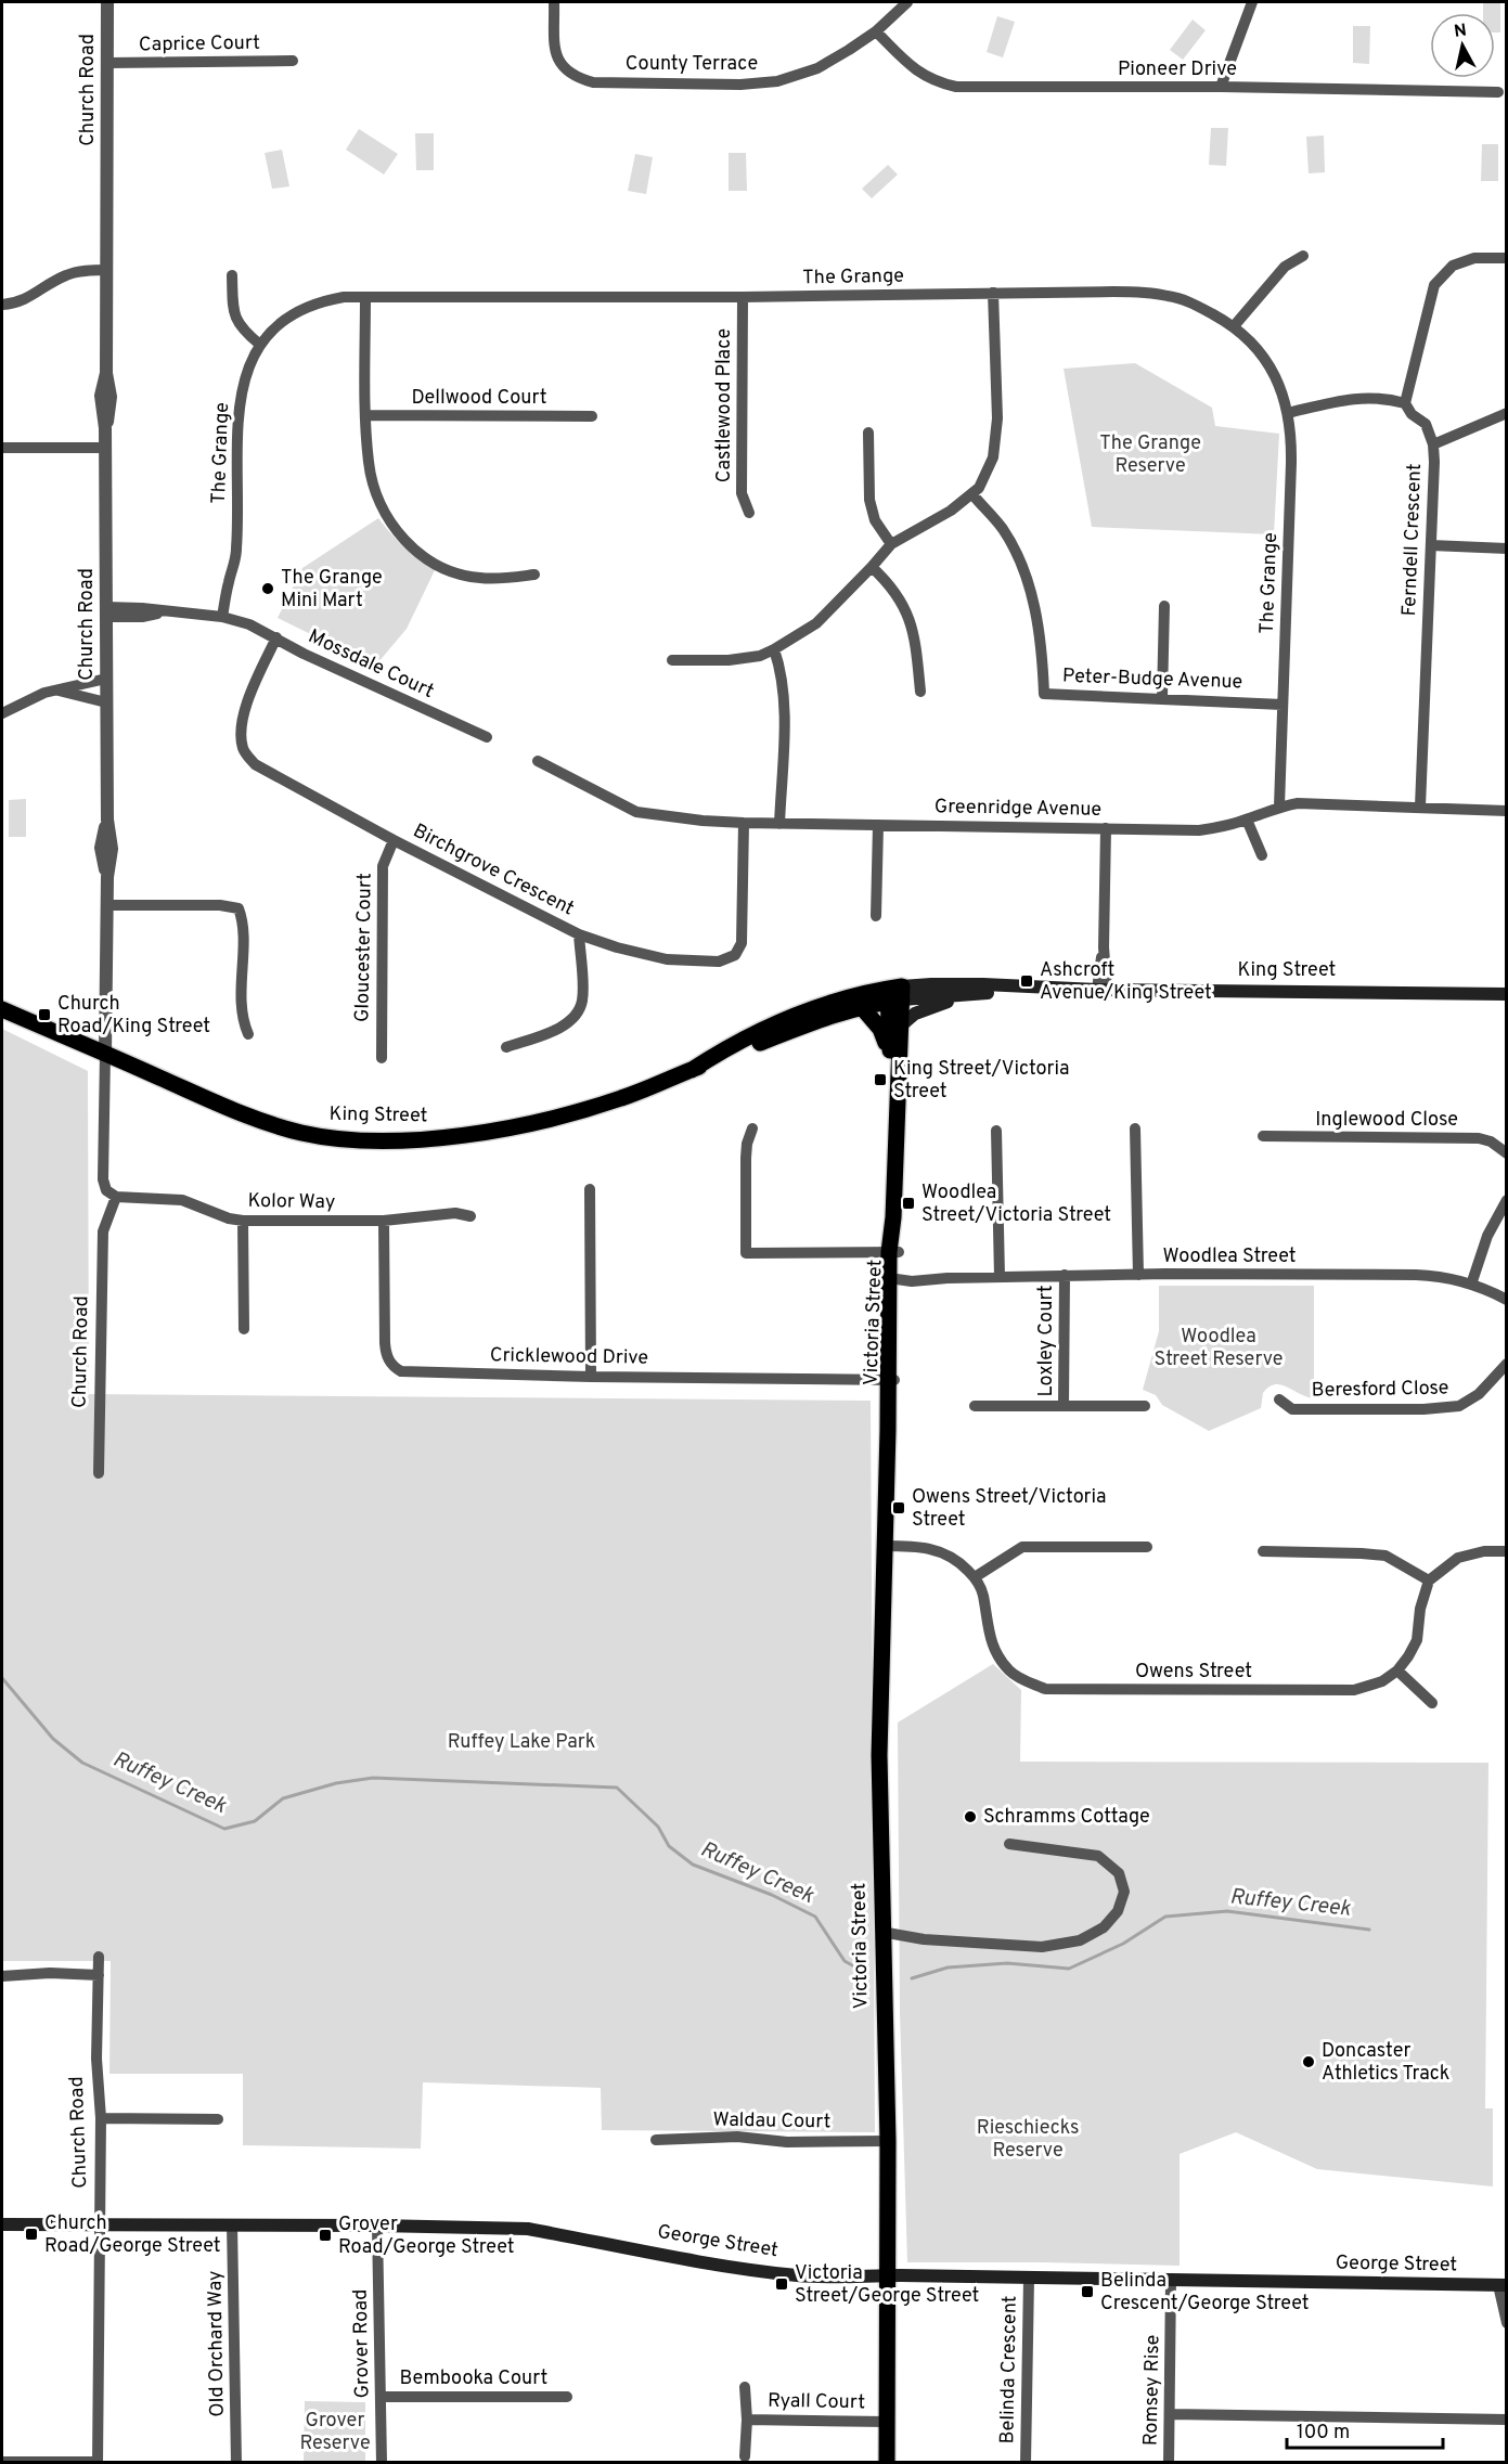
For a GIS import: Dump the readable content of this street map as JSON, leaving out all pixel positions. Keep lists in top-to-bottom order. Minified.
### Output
{"streets":{"main road":["King Street","Victoria Street","George Street"],"street":["Caprice Court","County Terrace","Pioneer Drive","Church Road","The Grange","Dellwood Court","Castlewood Place","Ferndell Crescent","Mossdale Court","Peter-Budge Avenue","Greenridge Avenue","Birchgrove Crescent","Gloucester Court","Inglewood Close","Kolor Way","Woodlea Street","Loxley Court","Cricklewood Drive","Beresford Close","Owens Street","Waldau Court","Old Orchard Way","Grover Road","Belinda Crescent","Bembooka Court","Romsey Rise","Ryall Court"]},"crossings":[["Caprice Court","Church Road"],["County Terrace","Pioneer Drive"],["Church Road","Mossdale Court"],["Church Road","King Street"],["Church Road","Kolor Way"],["Church Road","George Street"],["The Grange","Castlewood Place"],["The Grange","Mossdale Court"],["The Grange","Peter-Budge Avenue"],["The Grange","Greenridge Avenue"],["Ferndell Crescent","Greenridge Avenue"],["Mossdale Court","Birchgrove Crescent"],["Greenridge Avenue","Birchgrove Crescent"],["Birchgrove Crescent","Gloucester Court"],["King Street","Victoria Street"],["Kolor Way","Cricklewood Drive"],["Woodlea Street","Victoria Street"],["Woodlea Street","Loxley Court"],["Victoria Street","Cricklewood Drive"],["Victoria Street","Owens Street"],["Victoria Street","Waldau Court"],["Victoria Street","George Street"],["Victoria Street","Ryall Court"],["George Street","Old Orchard Way"],["George Street","Grover Road"],["George Street","Belinda Crescent"],["George Street","Romsey Rise"],["Grover Road","Bembooka Court"]],"water":["Ruffey Creek"],"parks":["The Grange Reserve","Woodlea Street Reserve","Ruffey Lake Park","Rieschiecks Reserve","Grover Reserve"],"places":{"other":["The Grange Mini Mart","Schramms Cottage","Doncaster Athletics Track"],"transit":["Ashcroft Avenue/King Street","Church Road/King Street","King Street/Victoria Street","Woodlea Street/Victoria Street","Owens Street/Victoria Street","Church Road/George Street","Grover Road/George Street","Victoria Street/George Street","Belinda Crescent/George Street"]},"scale_bar":"100 m","north":"top"}
